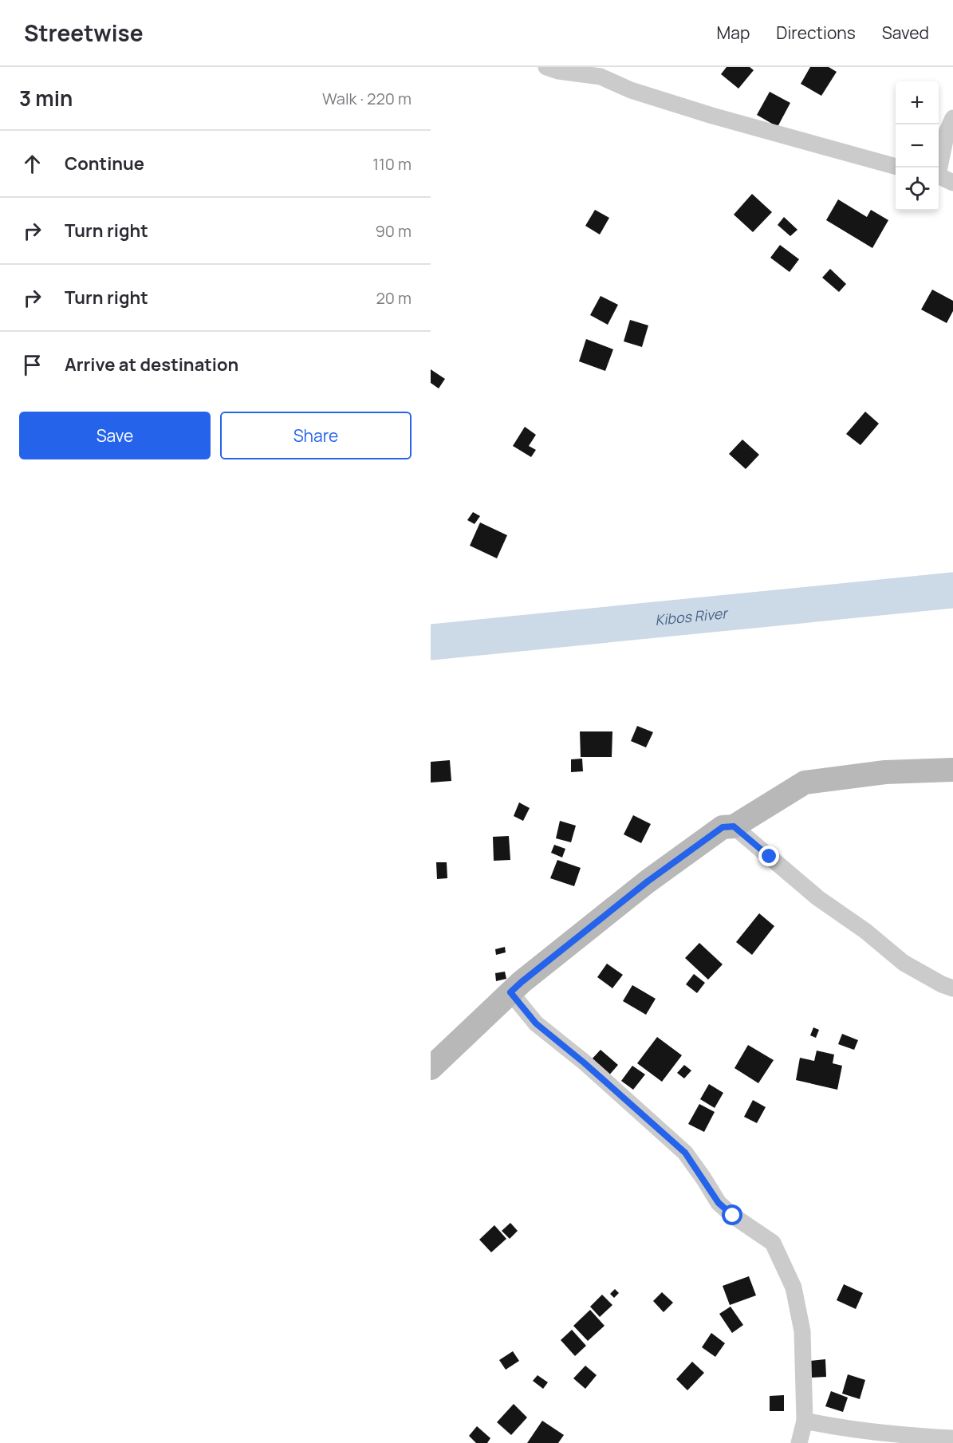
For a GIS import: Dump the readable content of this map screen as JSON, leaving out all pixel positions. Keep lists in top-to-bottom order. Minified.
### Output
{"water":["Kibos River"],"page":{"header":"Streetwise","nav":["Map","Directions","Saved"],"heading":["3 min","Walk · 220 m"],"map_buttons":["+","−"],"list":[["Continue","110 m"],["Turn right","90 m"],["Turn right","20 m"],"Arrive at destination"],"buttons":["Save","Share"]}}
